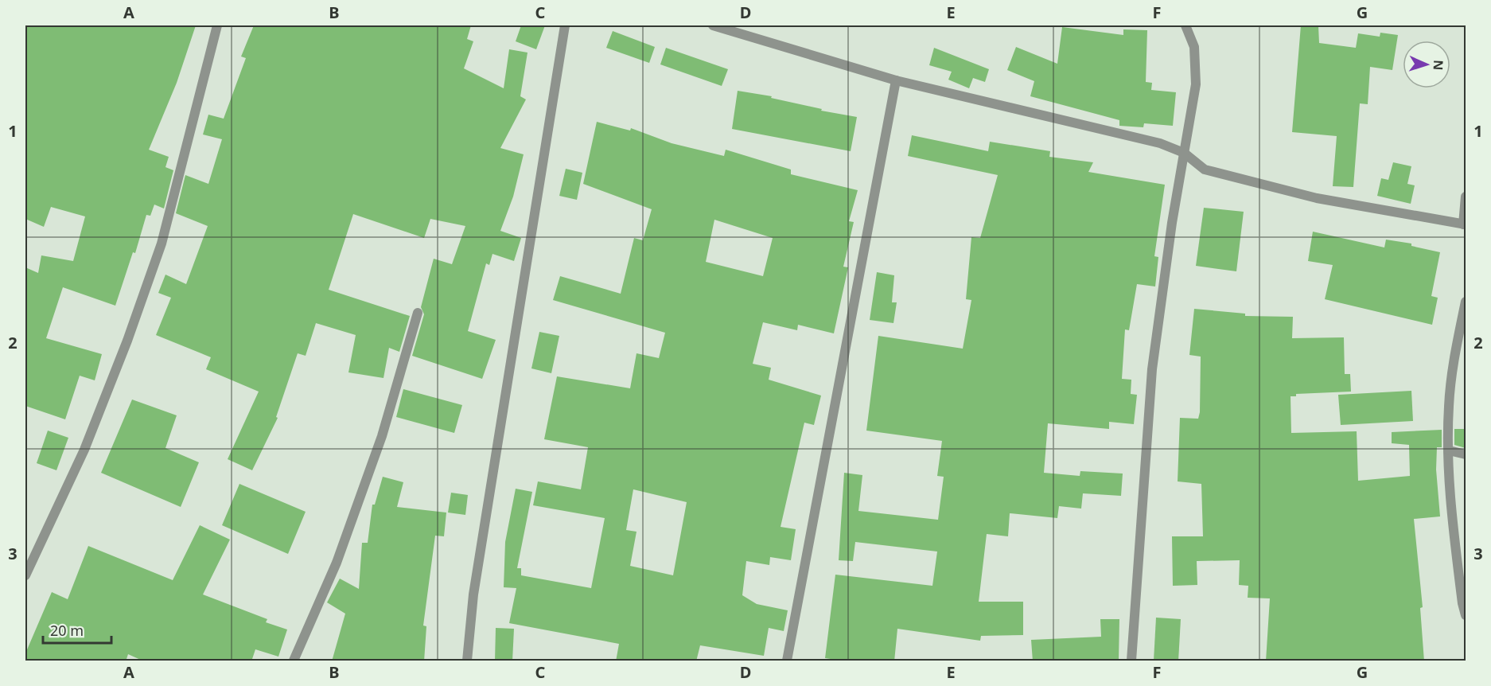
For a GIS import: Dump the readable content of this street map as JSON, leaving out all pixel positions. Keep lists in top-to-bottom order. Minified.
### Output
{"scale_bar":"20 m","north":"right","grid":{"columns":["A","B","C","D","E","F","G"],"rows":["1","2","3"]}}
